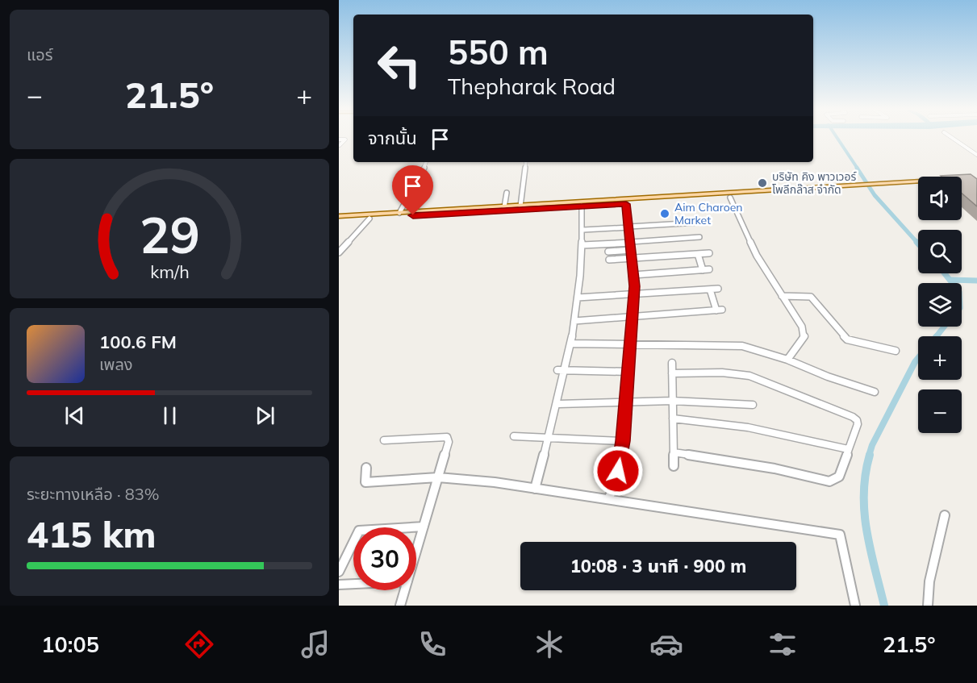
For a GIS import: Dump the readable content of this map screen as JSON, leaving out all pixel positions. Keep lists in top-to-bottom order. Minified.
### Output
{"places":["บริษัท คิง พาวเวอร์ โพลีกล๊าส จำกัด","Aim Charoen Market"],"page":{"tile":["แอร์",["ระยะทางเหลือ · 83%","415 km"]],"turn":["550 m","Thepharak Road"],"heat":["−","21.5°","+"],"then":"จากนั้น","map_buttons":["+","−"],"song":["100.6 FM","เพลง"],"limit":"30","trip":"10:08 · 3 นาที · 900 m","tabs":["10:05","21.5°"],"gauge":["29","km/h"]}}
